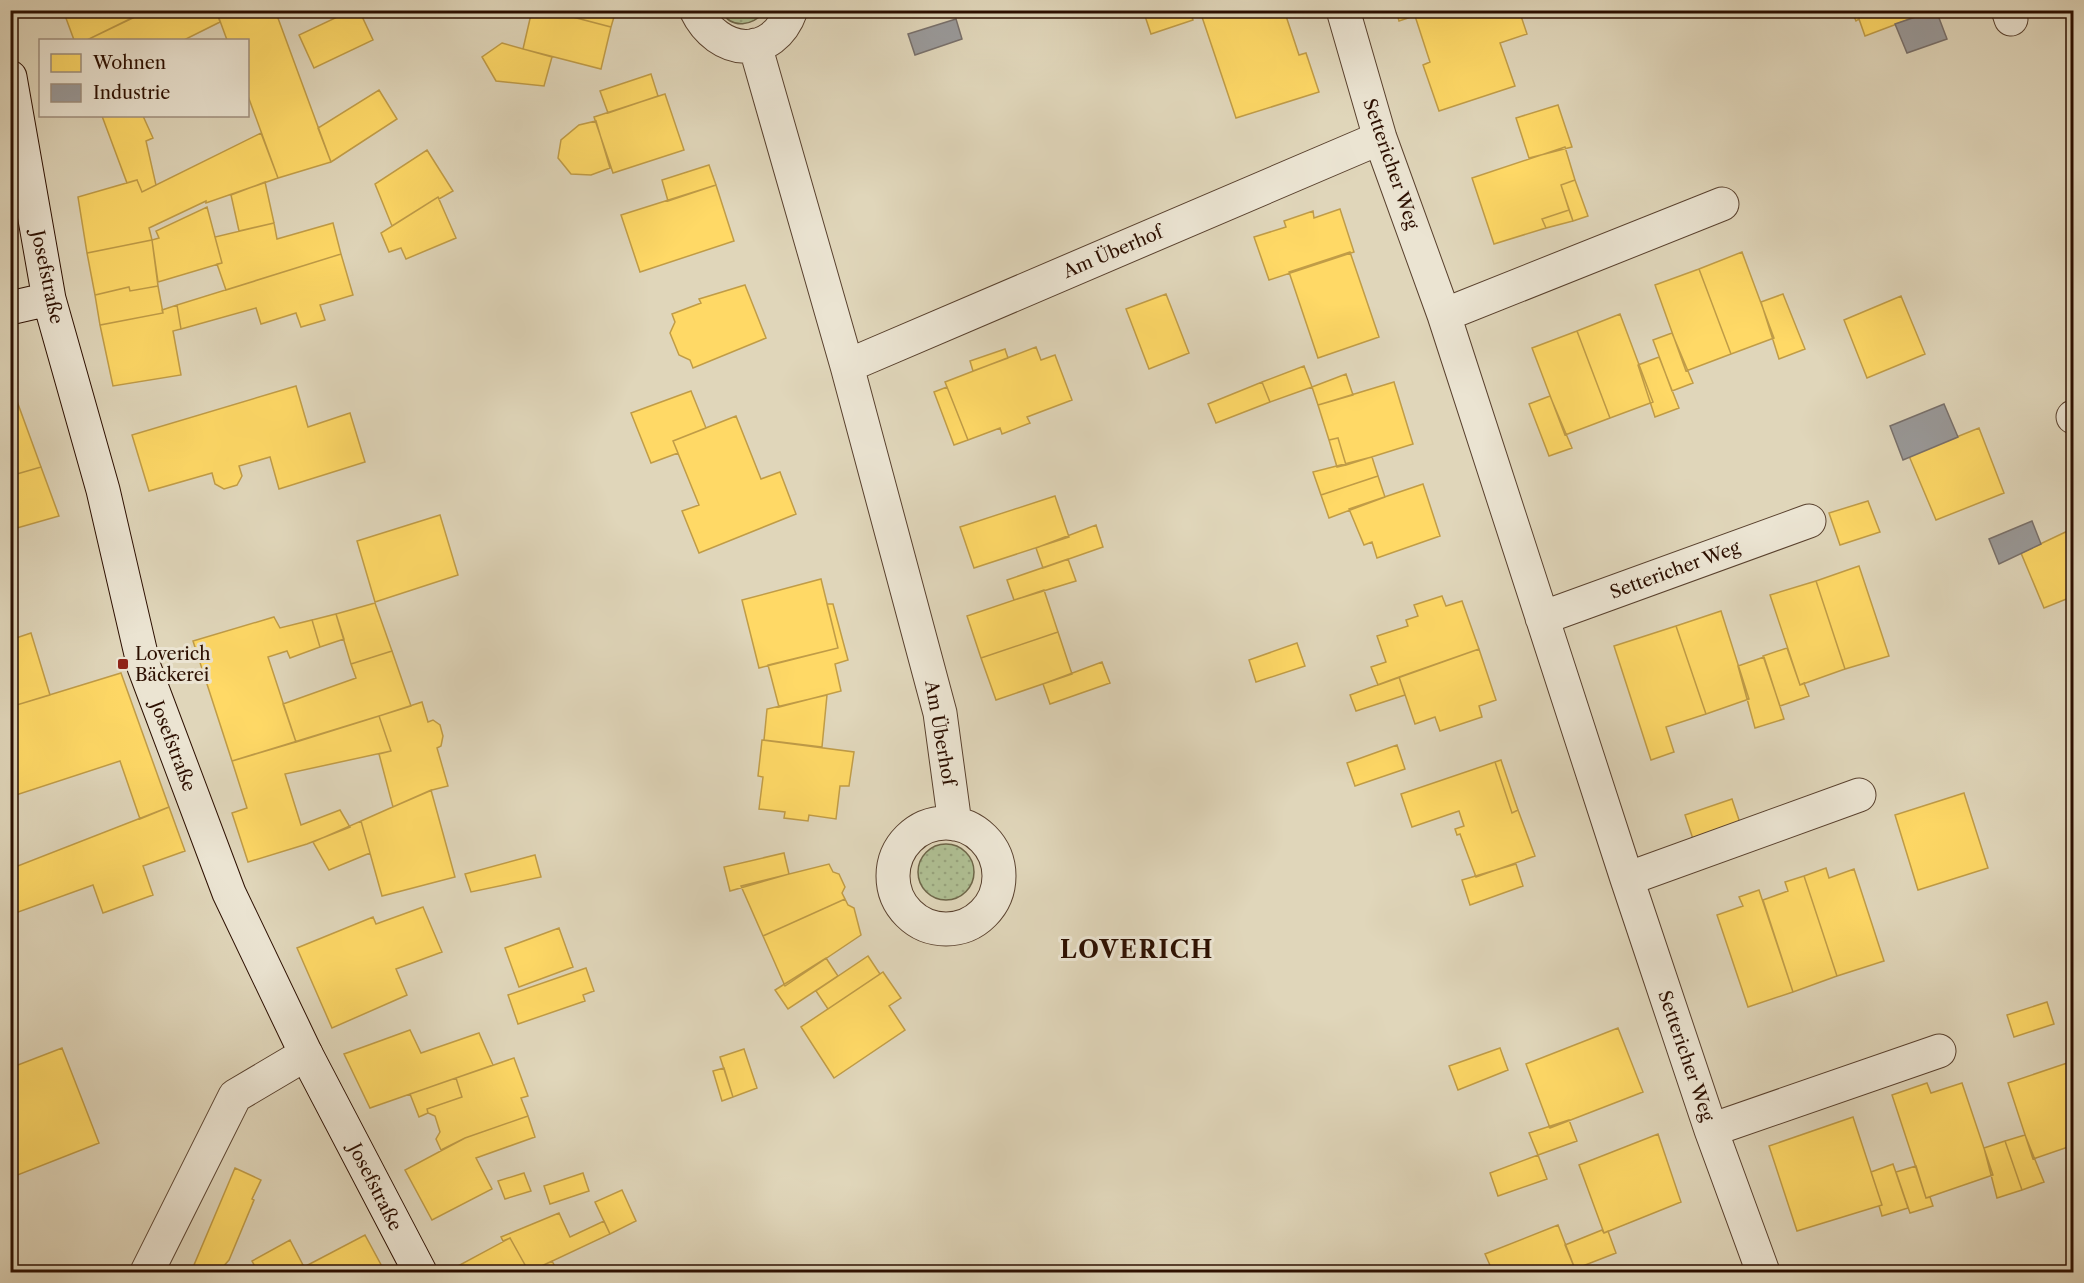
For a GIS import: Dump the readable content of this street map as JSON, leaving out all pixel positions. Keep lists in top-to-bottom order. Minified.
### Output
{"streets":{"street":["Settericher Weg","Am Überhof","Josefstraße"]},"crossings":[["Settericher Weg","Am Überhof"]],"districts":["LOVERICH"],"places":{"transit":["Loverich Bäckerei"]},"legend":["Wohnen","Industrie"]}
